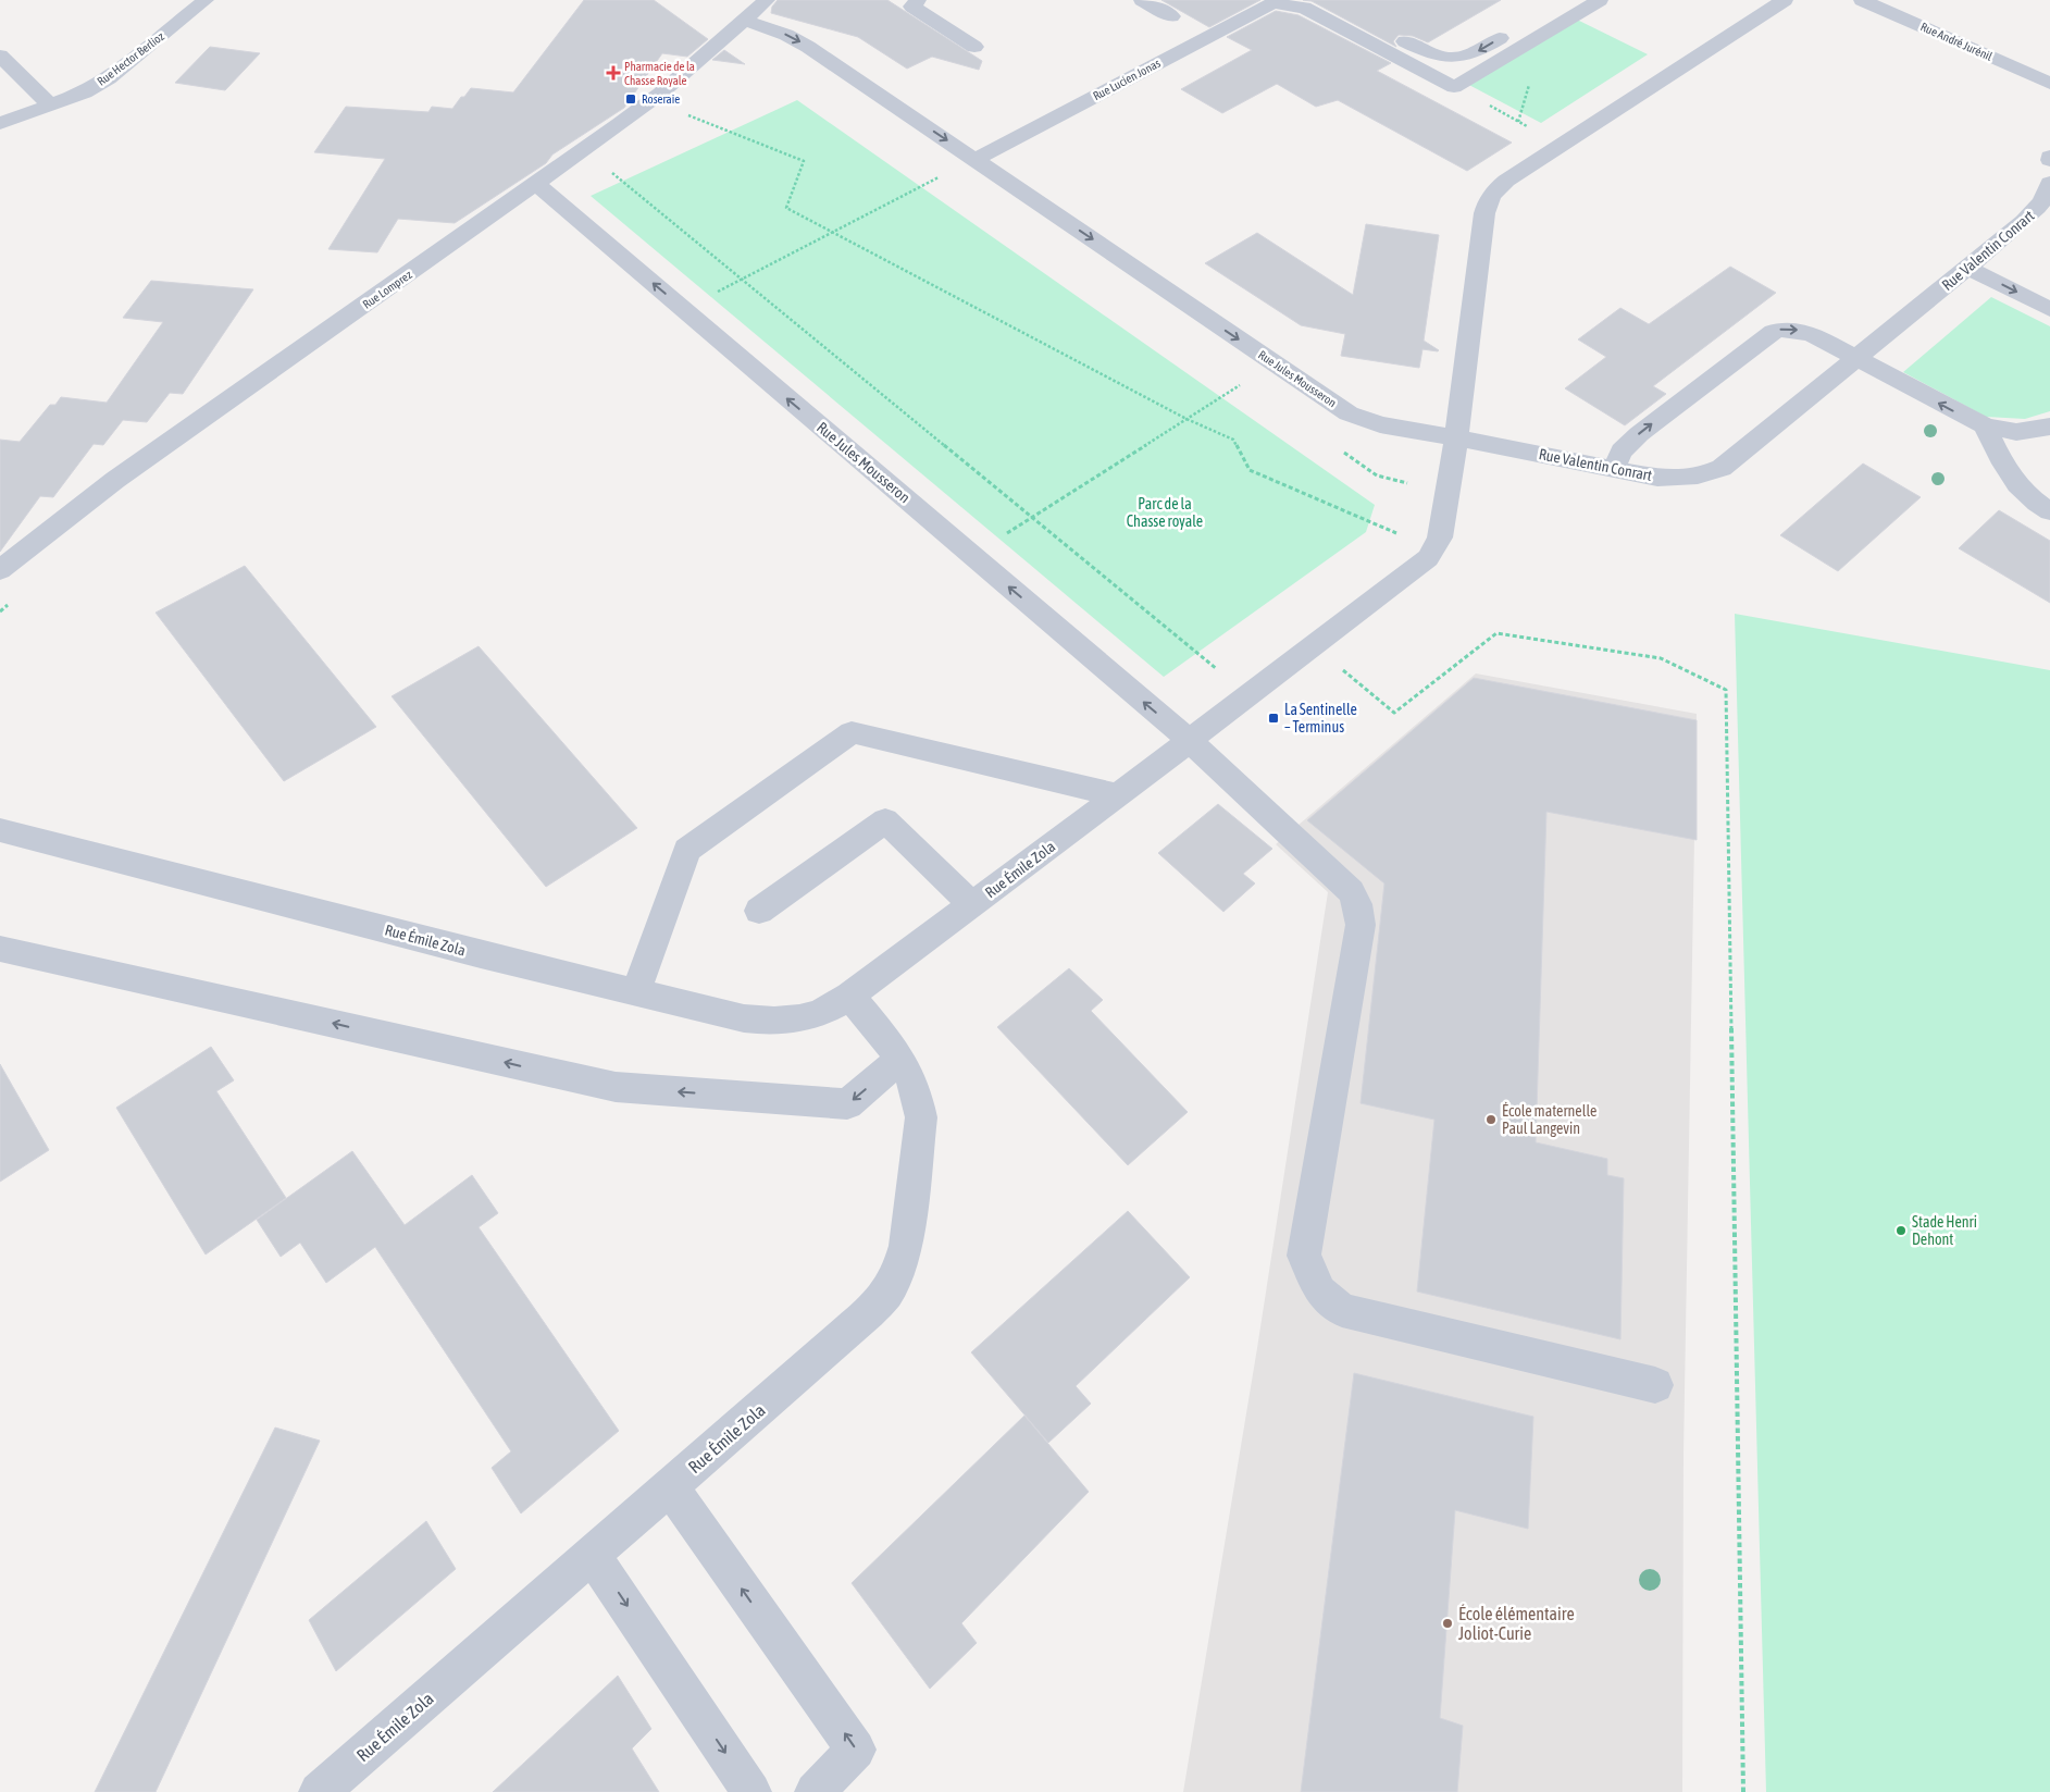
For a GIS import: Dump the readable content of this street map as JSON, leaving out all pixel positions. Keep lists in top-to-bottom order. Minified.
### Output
{"streets":{"street":["Rue André Jurénil","Rue Hector Berlioz","Rue Lucien Jonas","Rue Valentin Conrart","Rue Lomprez","Rue Jules Mousseron","Rue Émile Zola"]},"crossings":[["Rue Lucien Jonas","Rue Jules Mousseron"],["Rue Valentin Conrart","Rue Jules Mousseron"],["Rue Lomprez","Rue Jules Mousseron"],["Rue Jules Mousseron","Rue Émile Zola"]],"parks":["Parc de la Chasse royale"],"places":{"health":["Pharmacie de la Chasse Royale"],"transit":["Roseraie","La Sentinelle – Terminus"],"other":["École maternelle Paul Langevin","Stade Henri Dehont","École élémentaire Joliot-Curie"]}}
